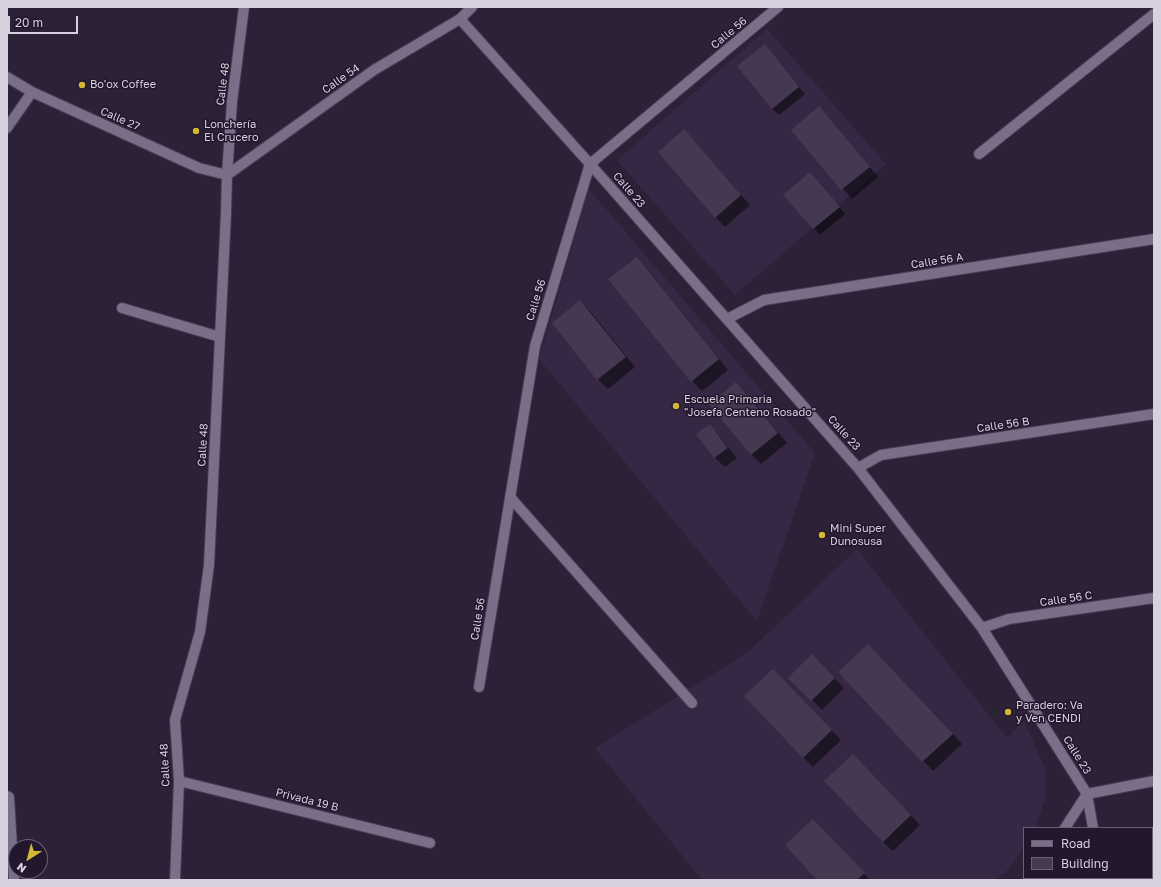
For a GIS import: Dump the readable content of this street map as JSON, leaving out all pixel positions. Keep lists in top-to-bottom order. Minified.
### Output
{"streets":{"street":["Calle 56","Calle 54","Calle 48","Calle 27","Calle 23","Calle 56 A","Calle 56 B","Calle 56 C","Privada 19 B"]},"crossings":[["Calle 56","Calle 23"],["Calle 54","Calle 48"],["Calle 54","Calle 27"],["Calle 54","Calle 23"],["Calle 48","Calle 27"],["Calle 48","Privada 19 B"],["Calle 23","Calle 56 A"],["Calle 23","Calle 56 B"],["Calle 23","Calle 56 C"]],"places":["Bo'ox Coffee","Lonchería El Crucero","Escuela Primaria \"Josefa Centeno Rosado\"","Mini Super Dunosusa","Paradero: Va y Ven CENDI"],"legend":["Road","Building"],"scale_bar":"20 m","north":"bottom left"}
